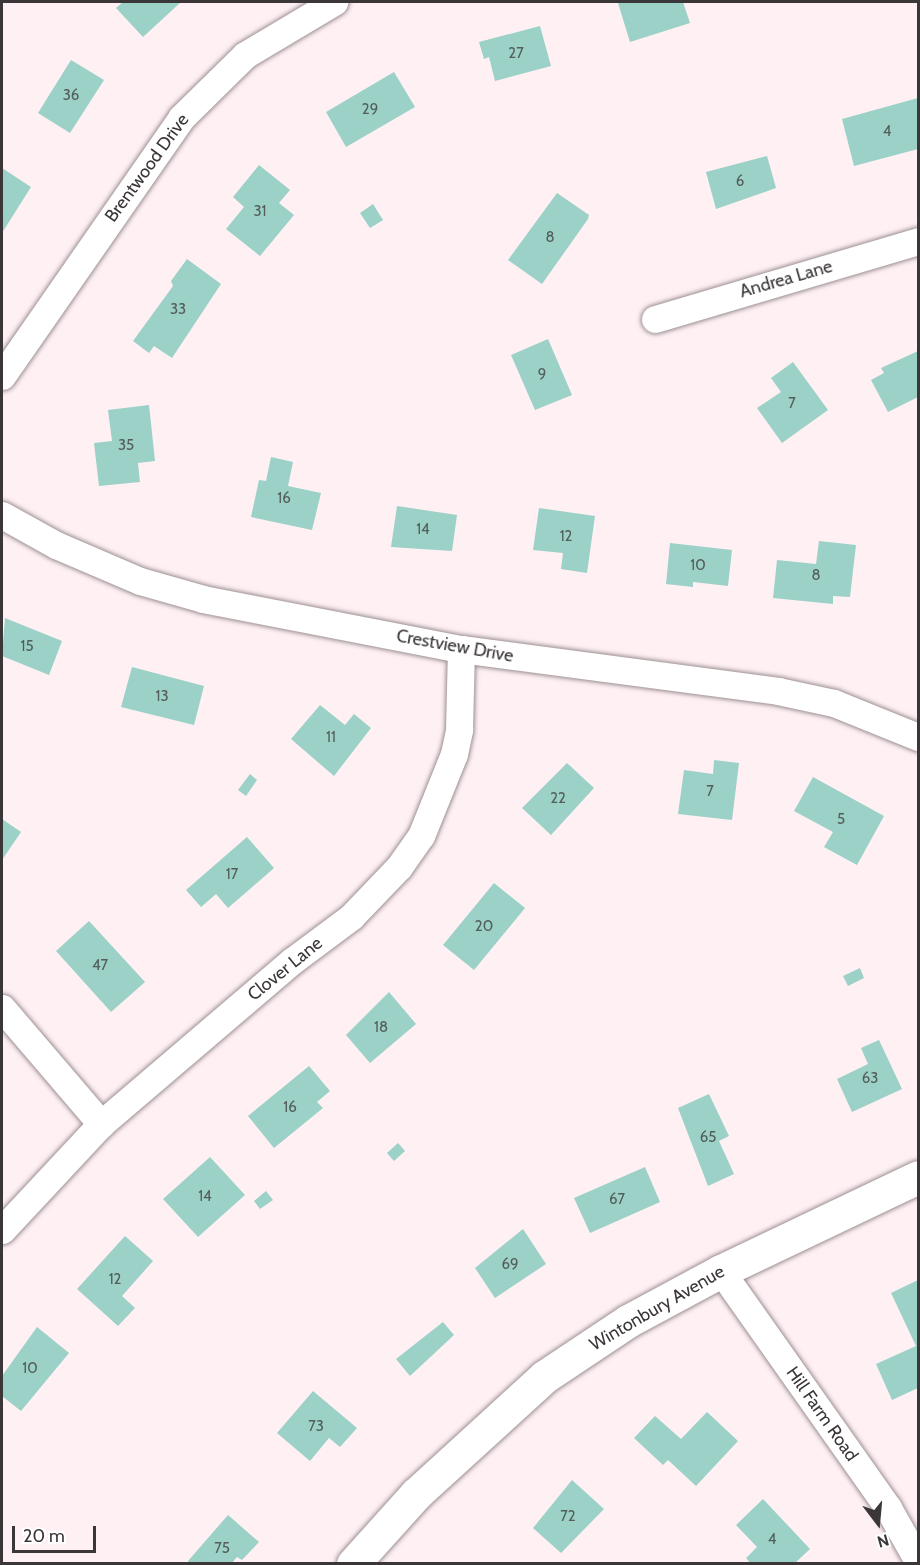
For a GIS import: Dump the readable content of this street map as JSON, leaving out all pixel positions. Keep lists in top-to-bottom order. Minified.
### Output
{"streets":{"street":["Brentwood Drive","Andrea Lane","Crestview Drive","Clover Lane","Wintonbury Avenue","Hill Farm Road"]},"crossings":[["Crestview Drive","Clover Lane"],["Wintonbury Avenue","Hill Farm Road"]],"house_numbers":["27","36","29","4","6","31","8","33","9","7","35","16","14","12","10","8","15","13","11","7","22","5","17","20","47","18","63","16","65","14","67","69","12","10","73","72","4","75"],"scale_bar":"20 m","north":"bottom"}
